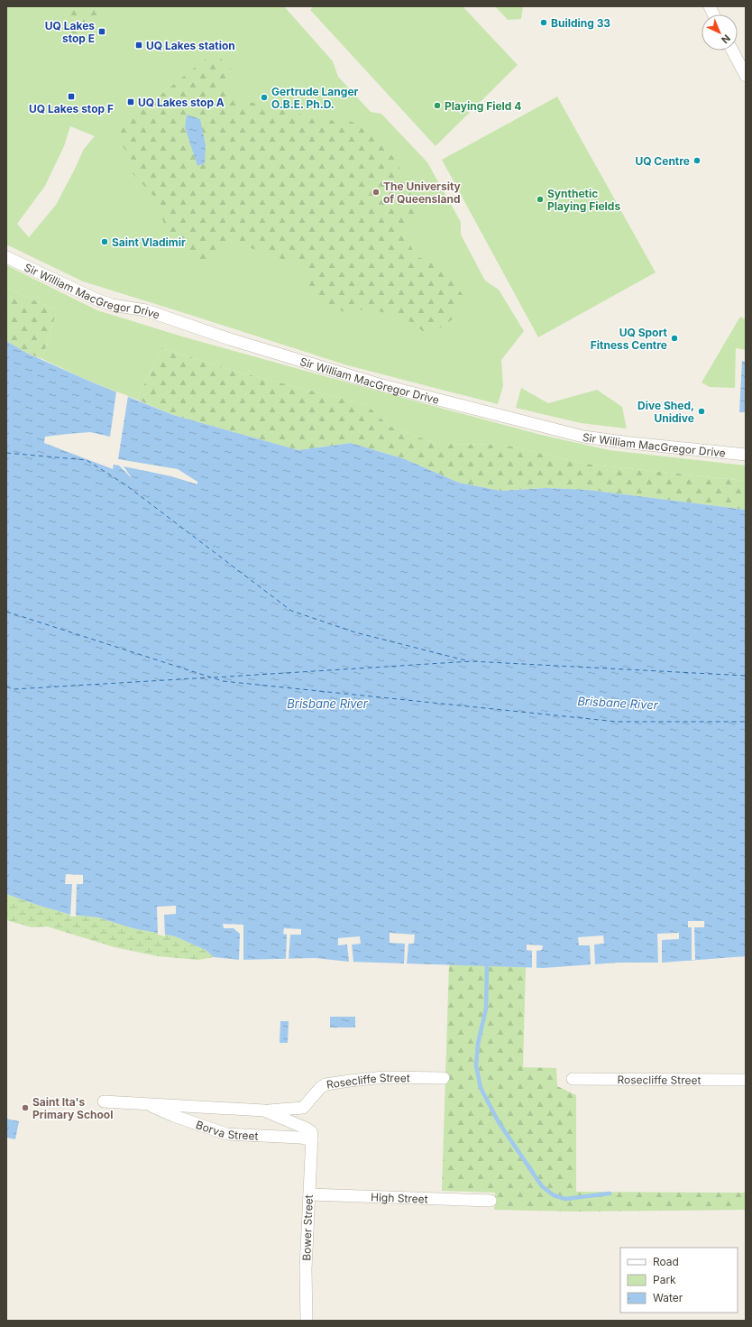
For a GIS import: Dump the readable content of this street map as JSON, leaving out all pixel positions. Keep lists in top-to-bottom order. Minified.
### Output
{"streets":{"street":["Sir William MacGregor Drive","Rosecliffe Street","Borva Street","High Street","Bower Street"]},"crossings":[["Rosecliffe Street","Borva Street"],["Borva Street","Bower Street"],["High Street","Bower Street"]],"water":["Brisbane River"],"places":{"other":["Building 33","Gertrude Langer O.B.E. Ph.D.","Playing Field 4","UQ Centre","The University of Queensland","Synthetic Playing Fields","Saint Vladimir","UQ Sport Fitness Centre","Dive Shed, Unidive","Saint Ita's Primary School"],"transit":["UQ Lakes stop E","UQ Lakes station","UQ Lakes stop F","UQ Lakes stop A"]},"legend":["Road","Park","Water"],"north":"bottom right"}
